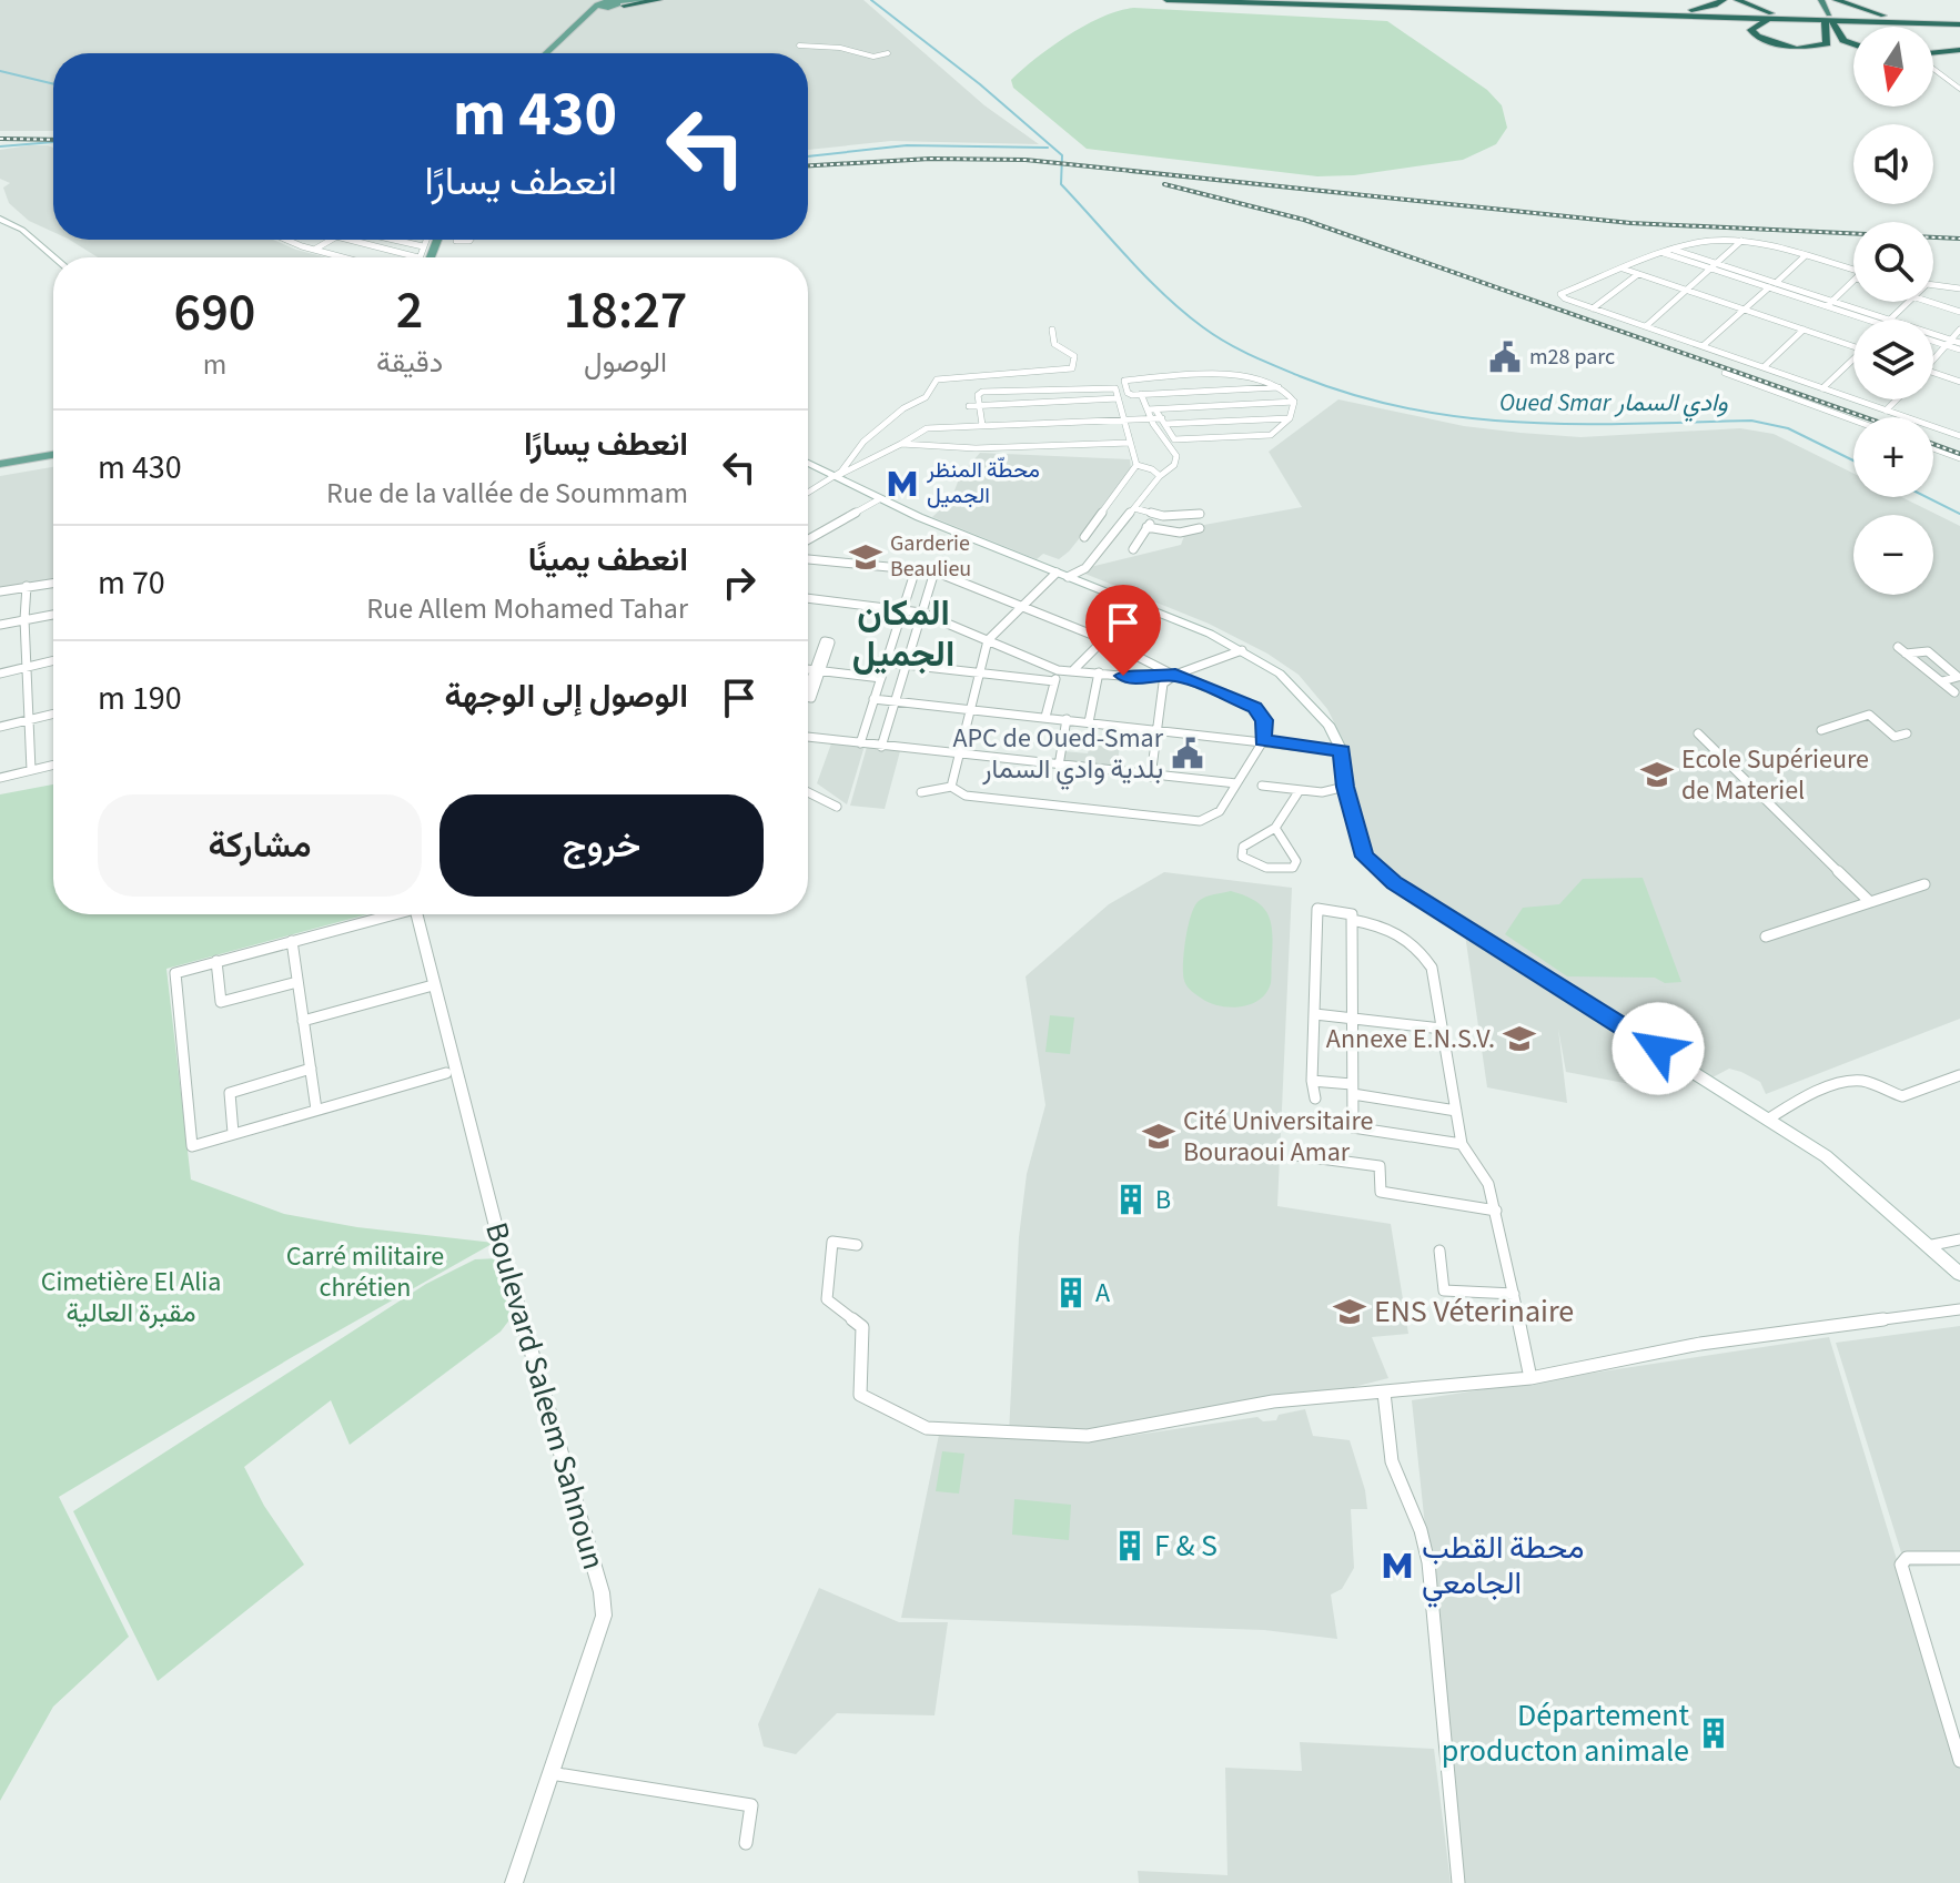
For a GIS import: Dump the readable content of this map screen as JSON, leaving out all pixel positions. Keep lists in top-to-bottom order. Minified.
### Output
{"streets":{"street":["Boulevard Saleem Sahnoun"]},"districts":["المكان الجميل"],"water":["Oued Smar وادي السمار"],"parks":["Carré militaire chrétien","Cimetière El Alia مقبرة العالية"],"places":{"public building":["m28 parc","APC de Oued-Smar بلدية وادي السمار"],"metro station":["محطّة المنظر الجميل","محطة القطب الجامعي"],"school or university":["Garderie Beaulieu","Ecole Supérieure de Materiel","Annexe E.N.S.V.","Cité Universitaire Bouraoui Amar","ENS Véterinaire"],"building":["B","A","F & S","Département producton animale"]},"north":"bottom","page":{"map_buttons":["+","−"],"turn":["430 m","انعطف يسارًا"],"eta":["18:27","الوصول","2","دقيقة","690","m"],"list":[{"name":"انعطف يسارًا","note":"Rue de la vallée de Soummam","value":"430 m"},{"name":"انعطف يمينًا","note":"Rue Allem Mohamed Tahar","value":"70 m"},{"name":"الوصول إلى الوجهة","value":"190 m"}],"buttons":["خروج","مشاركة"]}}
